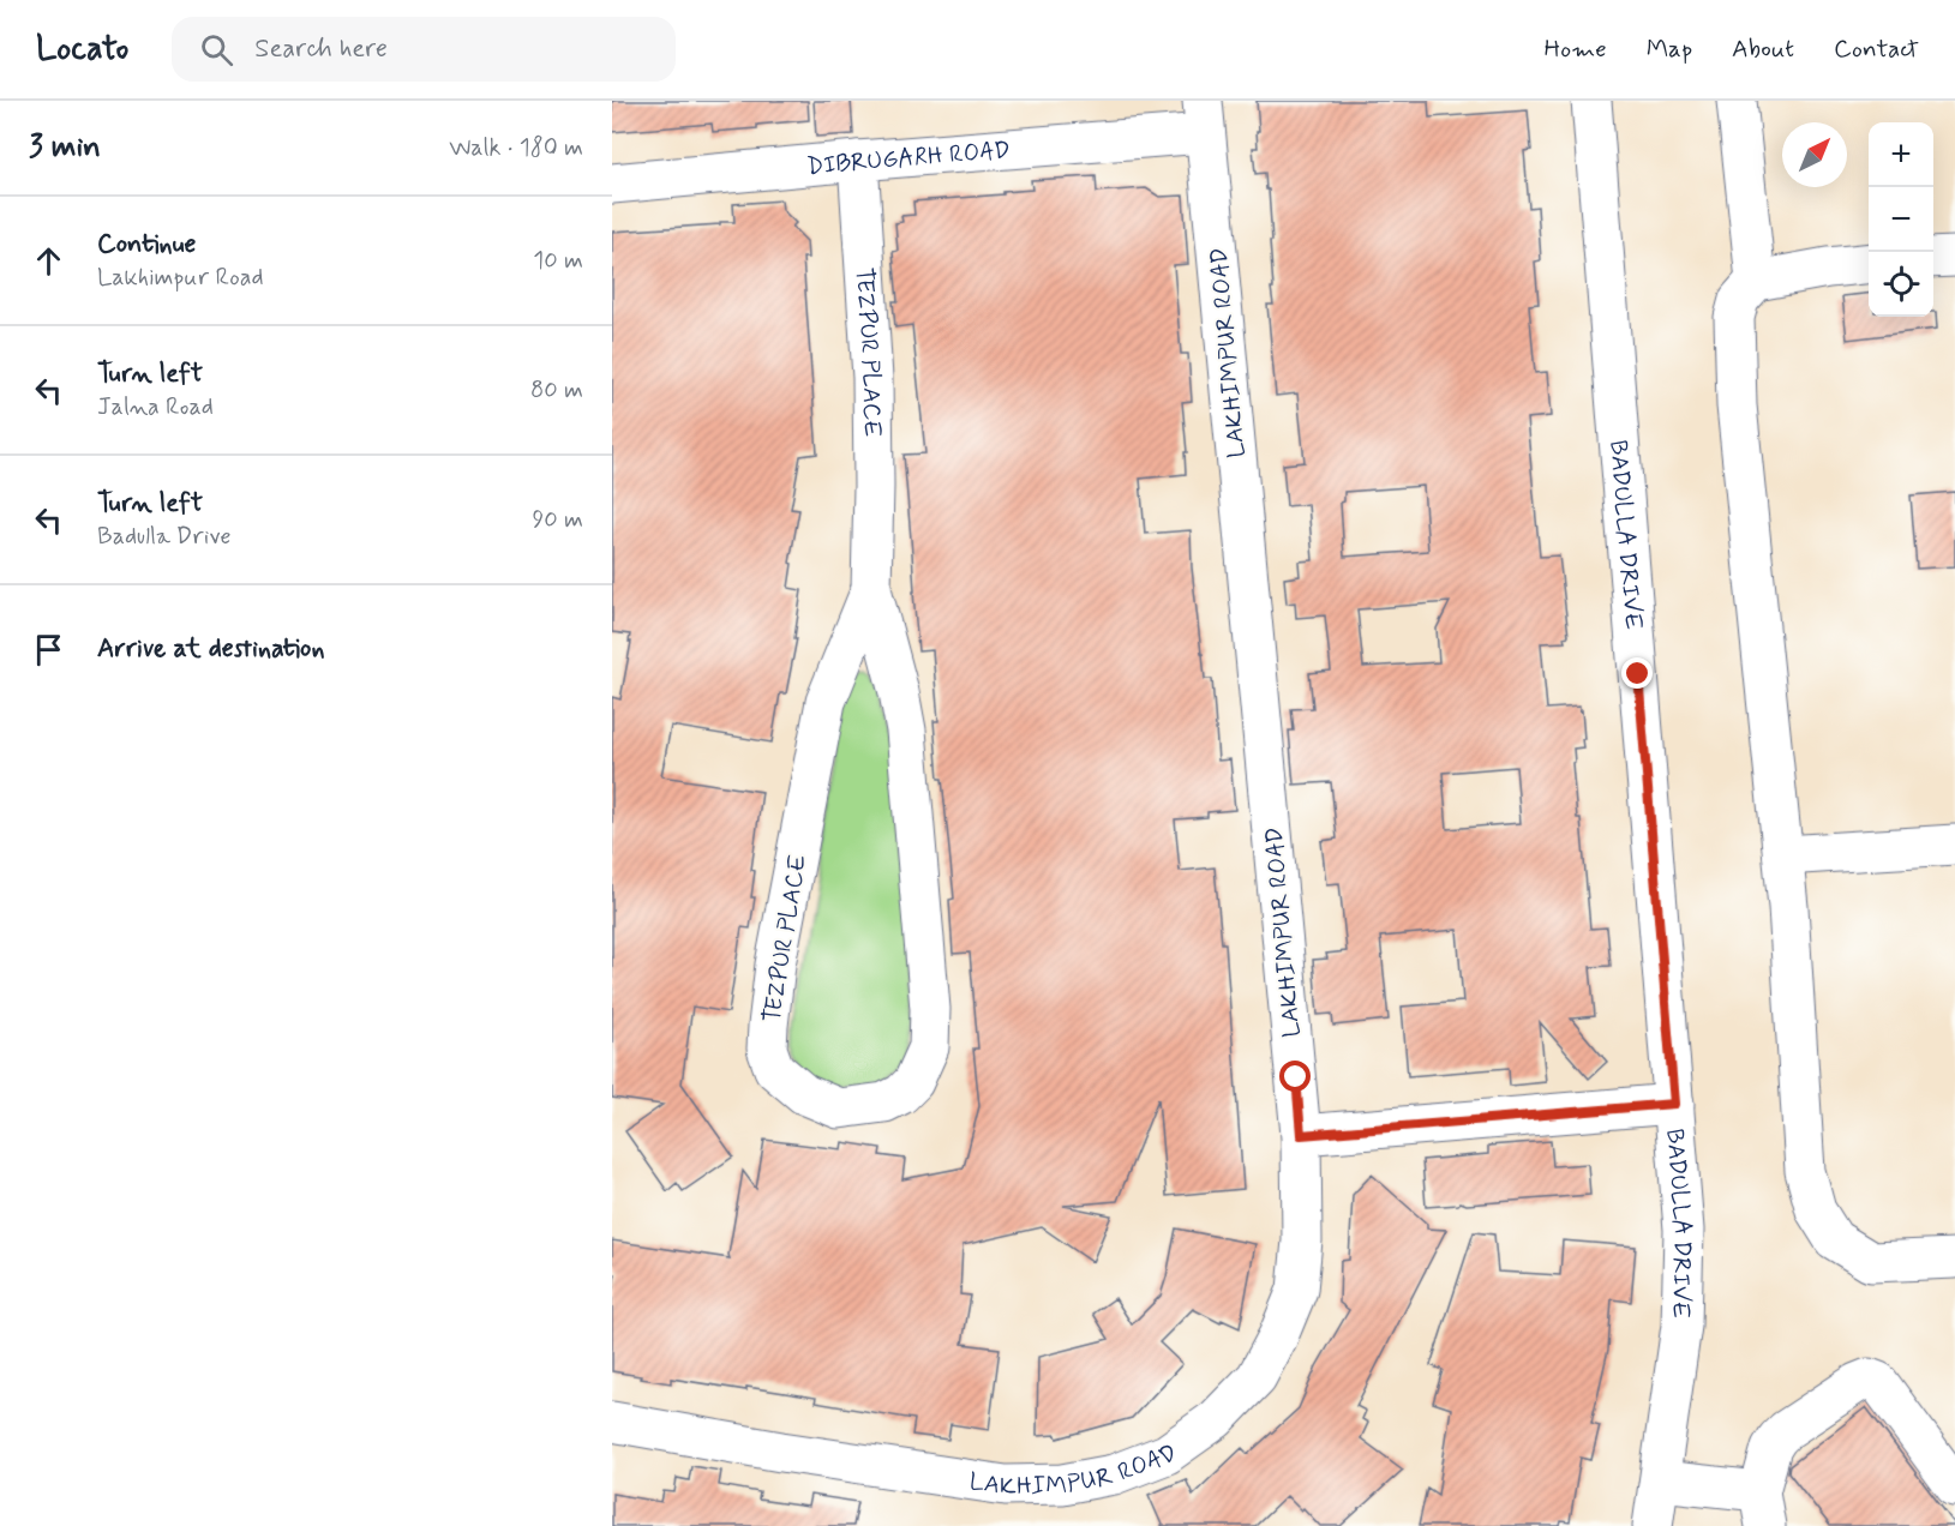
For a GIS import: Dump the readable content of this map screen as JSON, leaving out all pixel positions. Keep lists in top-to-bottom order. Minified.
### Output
{"streets":{"street":["DIBRUGARH ROAD","LAKHIMPUR ROAD","TEZPUR PLACE","BADULLA DRIVE"]},"crossings":[["DIBRUGARH ROAD","LAKHIMPUR ROAD"],["DIBRUGARH ROAD","TEZPUR PLACE"]],"north":"top right","page":{"header":"Locato","search":"Search here","nav":["Home","Map","About","Contact"],"heading":["3 min","Walk · 180 m"],"map_buttons":["+","−"],"list":[["Continue","Lakhimpur Road","10 m"],["Turn left","Jalna Road","80 m"],["Turn left","Badulla Drive","90 m"],"Arrive at destination"]}}
